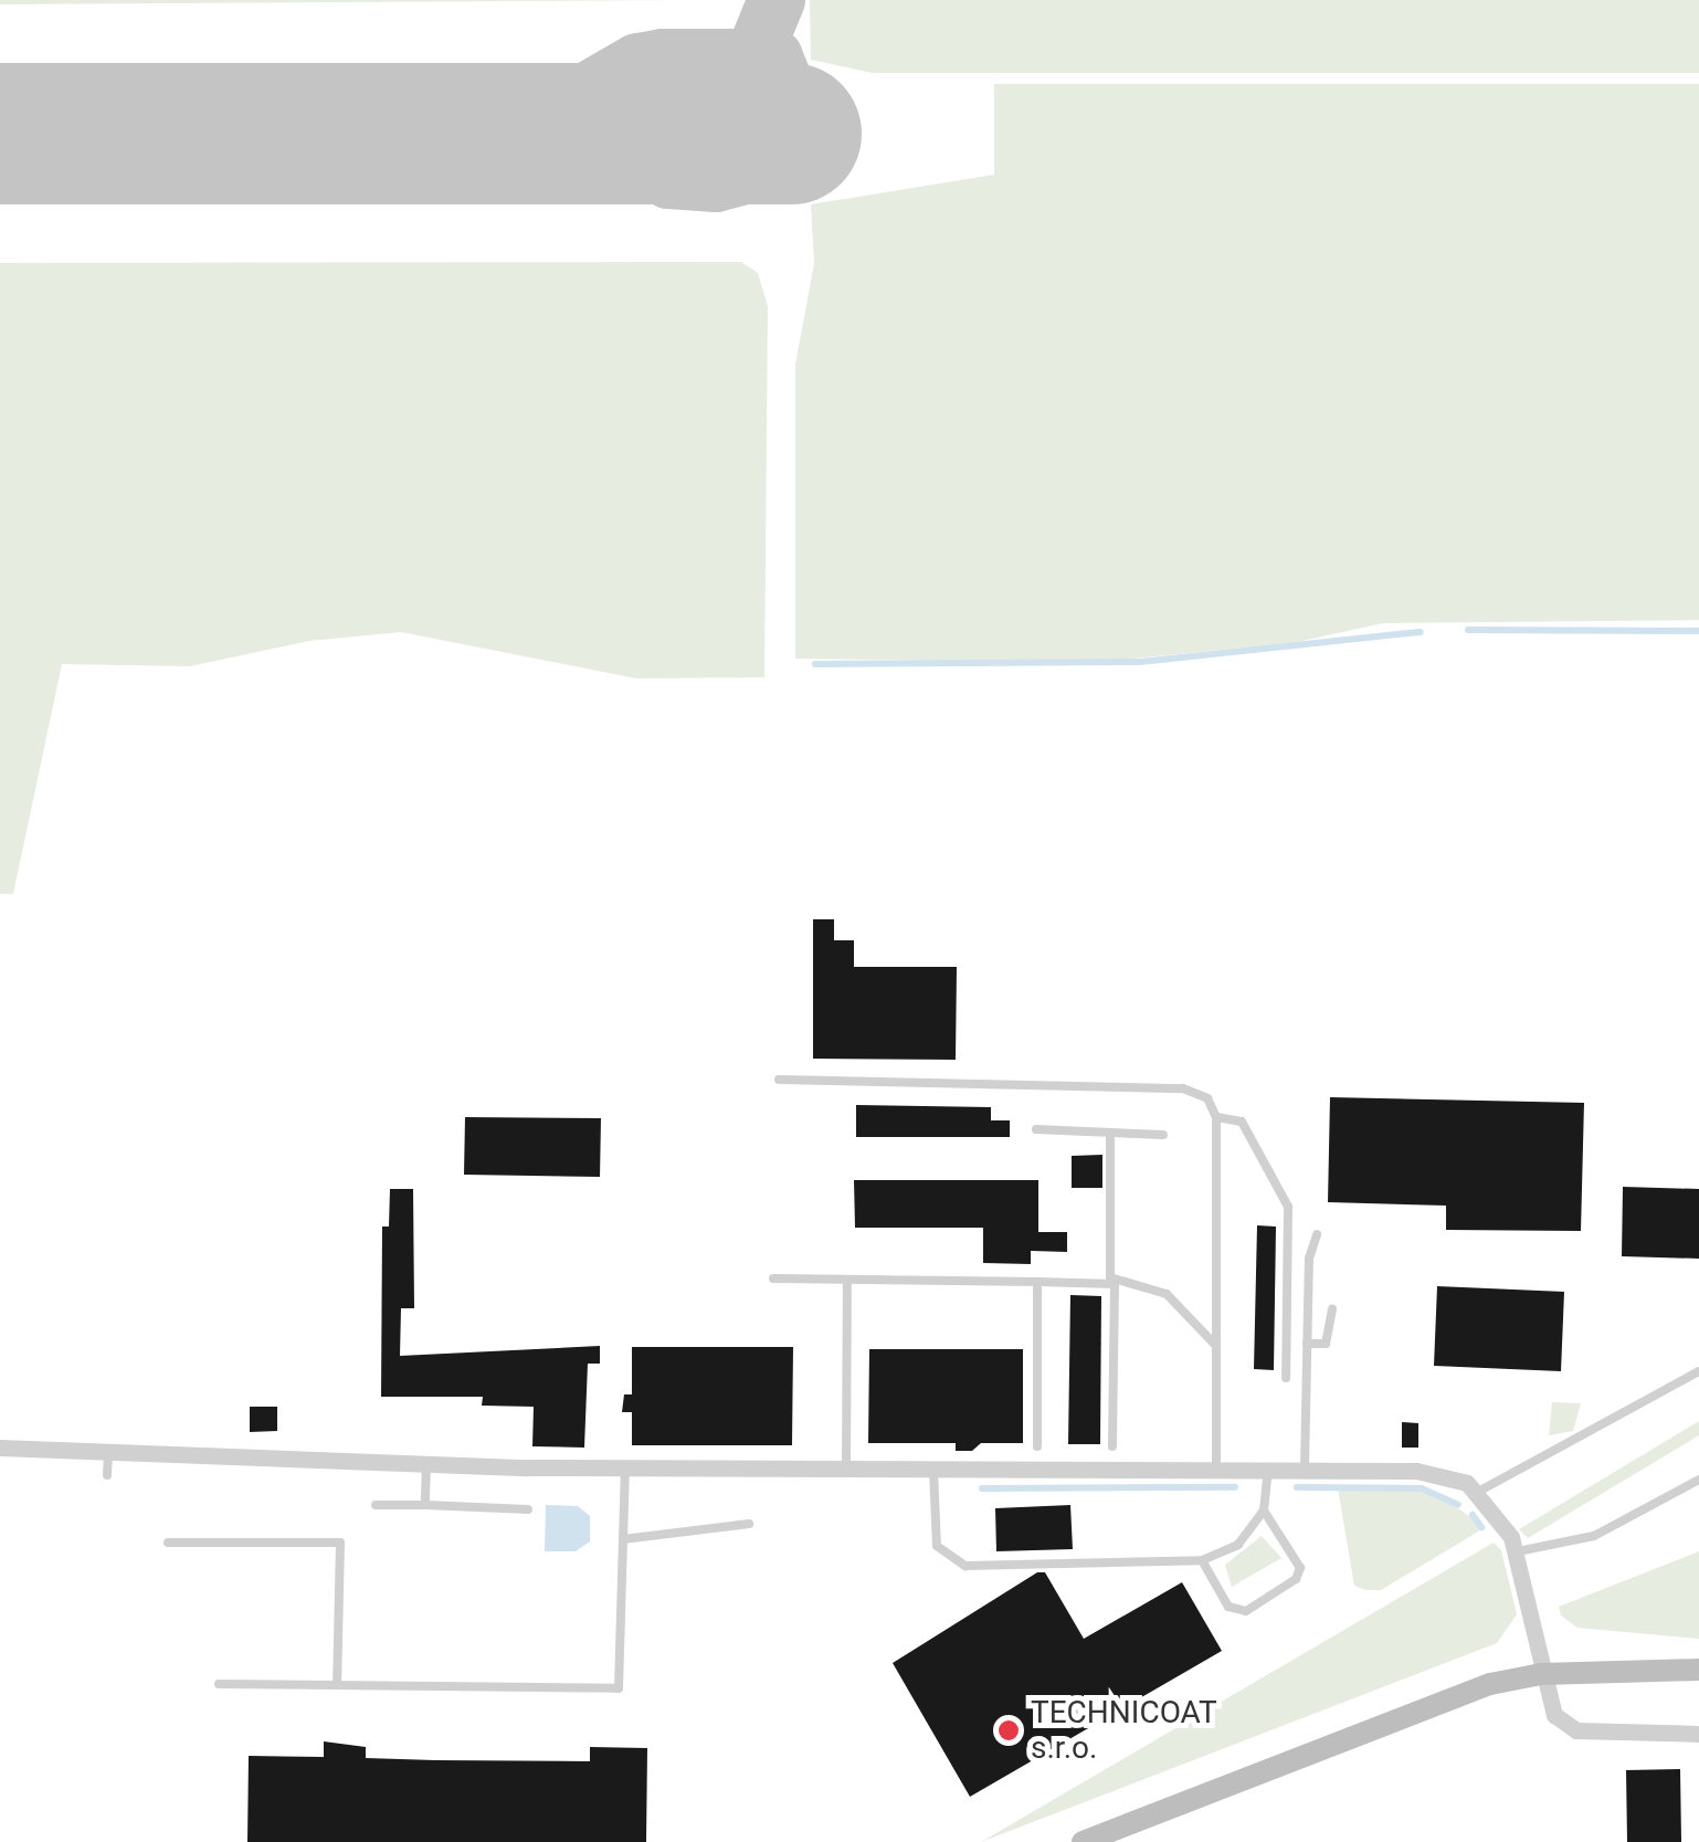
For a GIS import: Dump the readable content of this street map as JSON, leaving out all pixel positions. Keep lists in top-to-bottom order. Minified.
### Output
{"places":["TECHNICOAT s.r.o."]}
